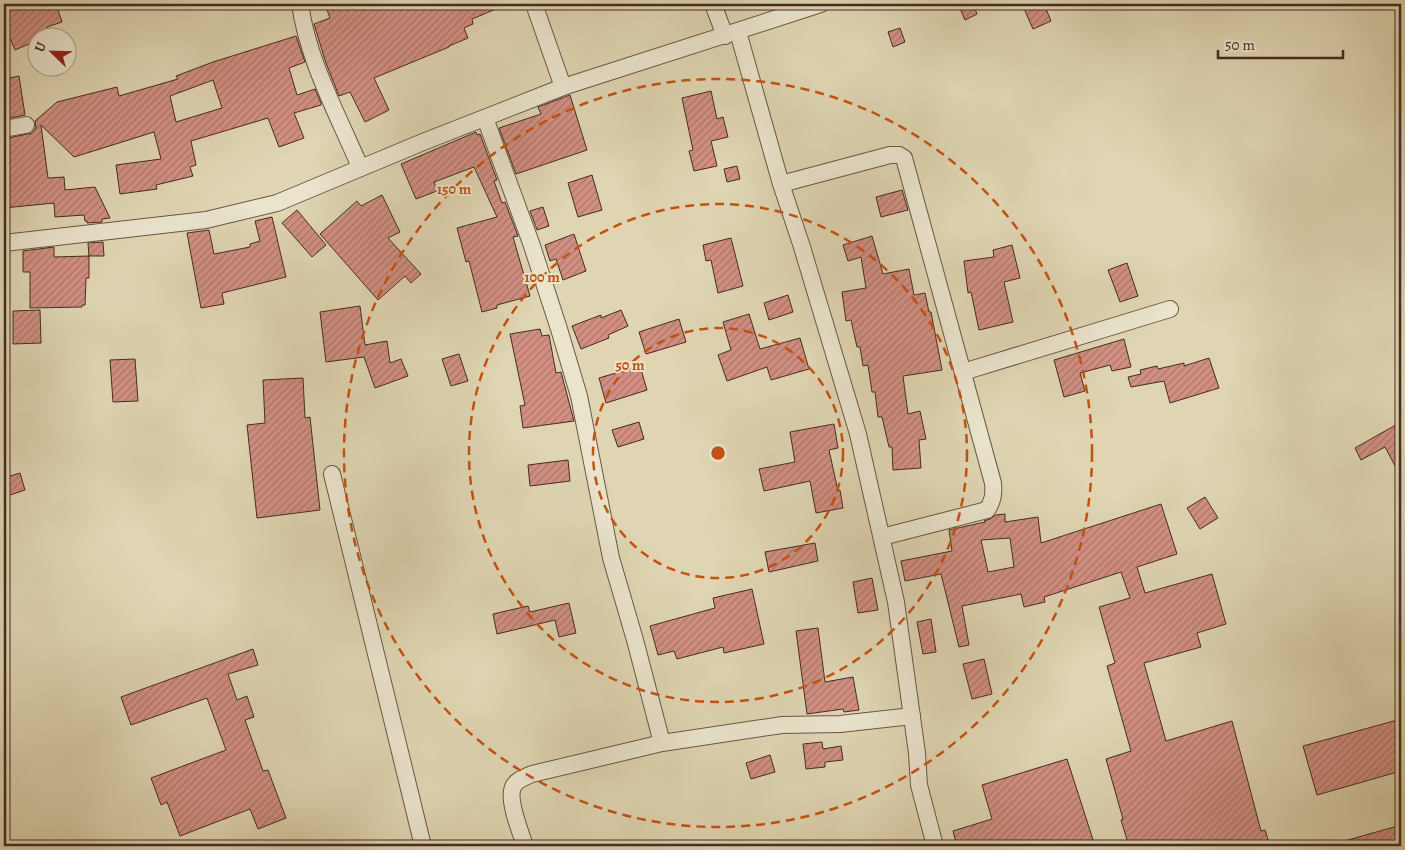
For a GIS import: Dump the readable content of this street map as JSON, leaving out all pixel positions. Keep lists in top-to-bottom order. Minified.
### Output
{"scale_bar":"50 m","north":"top left","rings":["150 m","100 m","50 m"]}
